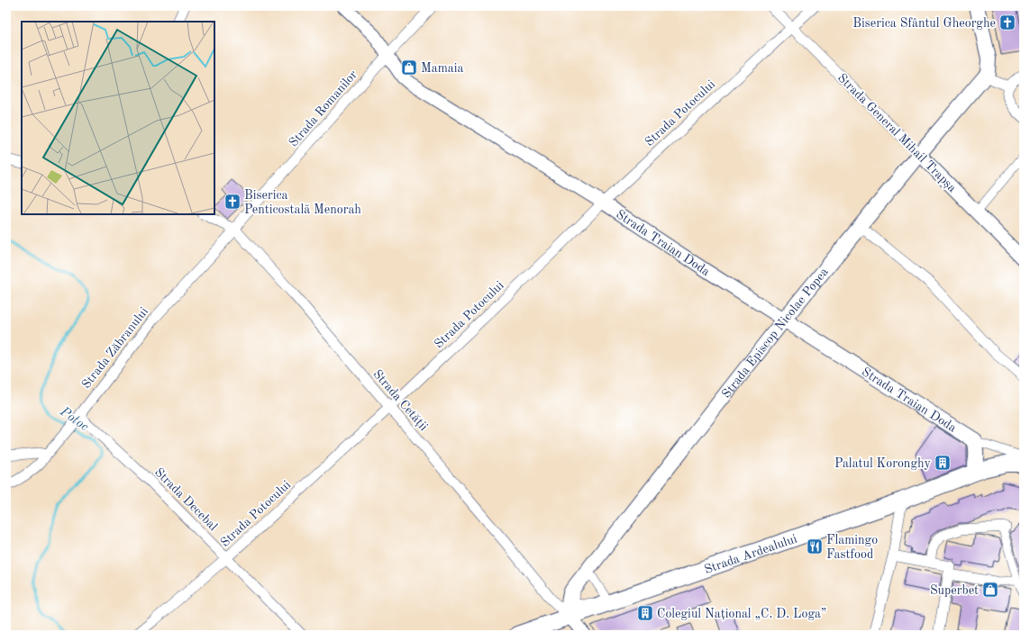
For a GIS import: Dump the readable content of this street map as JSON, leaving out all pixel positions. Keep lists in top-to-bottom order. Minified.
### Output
{"streets":{"main road":["Strada Traian Doda","Strada Episcop Nicolae Popea","Strada Ardealului"],"street":["Strada Romanilor","Strada Potocului","Strada General Mihail Trapșa","Strada Zăbranului","Strada Cetății","Strada Decebal"]},"crossings":[["Strada Romanilor","Strada Traian Doda"],["Strada Romanilor","Strada Zăbranului"],["Strada Romanilor","Strada Cetății"],["Strada Potocului","Strada General Mihail Trapșa"],["Strada Potocului","Strada Traian Doda"],["Strada Potocului","Strada Cetății"],["Strada Potocului","Strada Decebal"],["Strada General Mihail Trapșa","Strada Episcop Nicolae Popea"],["Strada Traian Doda","Strada Episcop Nicolae Popea"],["Strada Episcop Nicolae Popea","Strada Cetății"],["Strada Episcop Nicolae Popea","Strada Ardealului"],["Strada Zăbranului","Strada Cetății"],["Strada Zăbranului","Strada Decebal"],["Strada Cetății","Strada Ardealului"]],"water":["Potoc"],"places":{"church":["Biserica Sfântul Gheorghe","Biserica Penticostală Menorah"],"shop":["Mamaia","Superbet"],"building":["Palatul Koronghy","Colegiul Național „C. D. Loga”"],"restaurant":["Flamingo Fastfood"]}}
